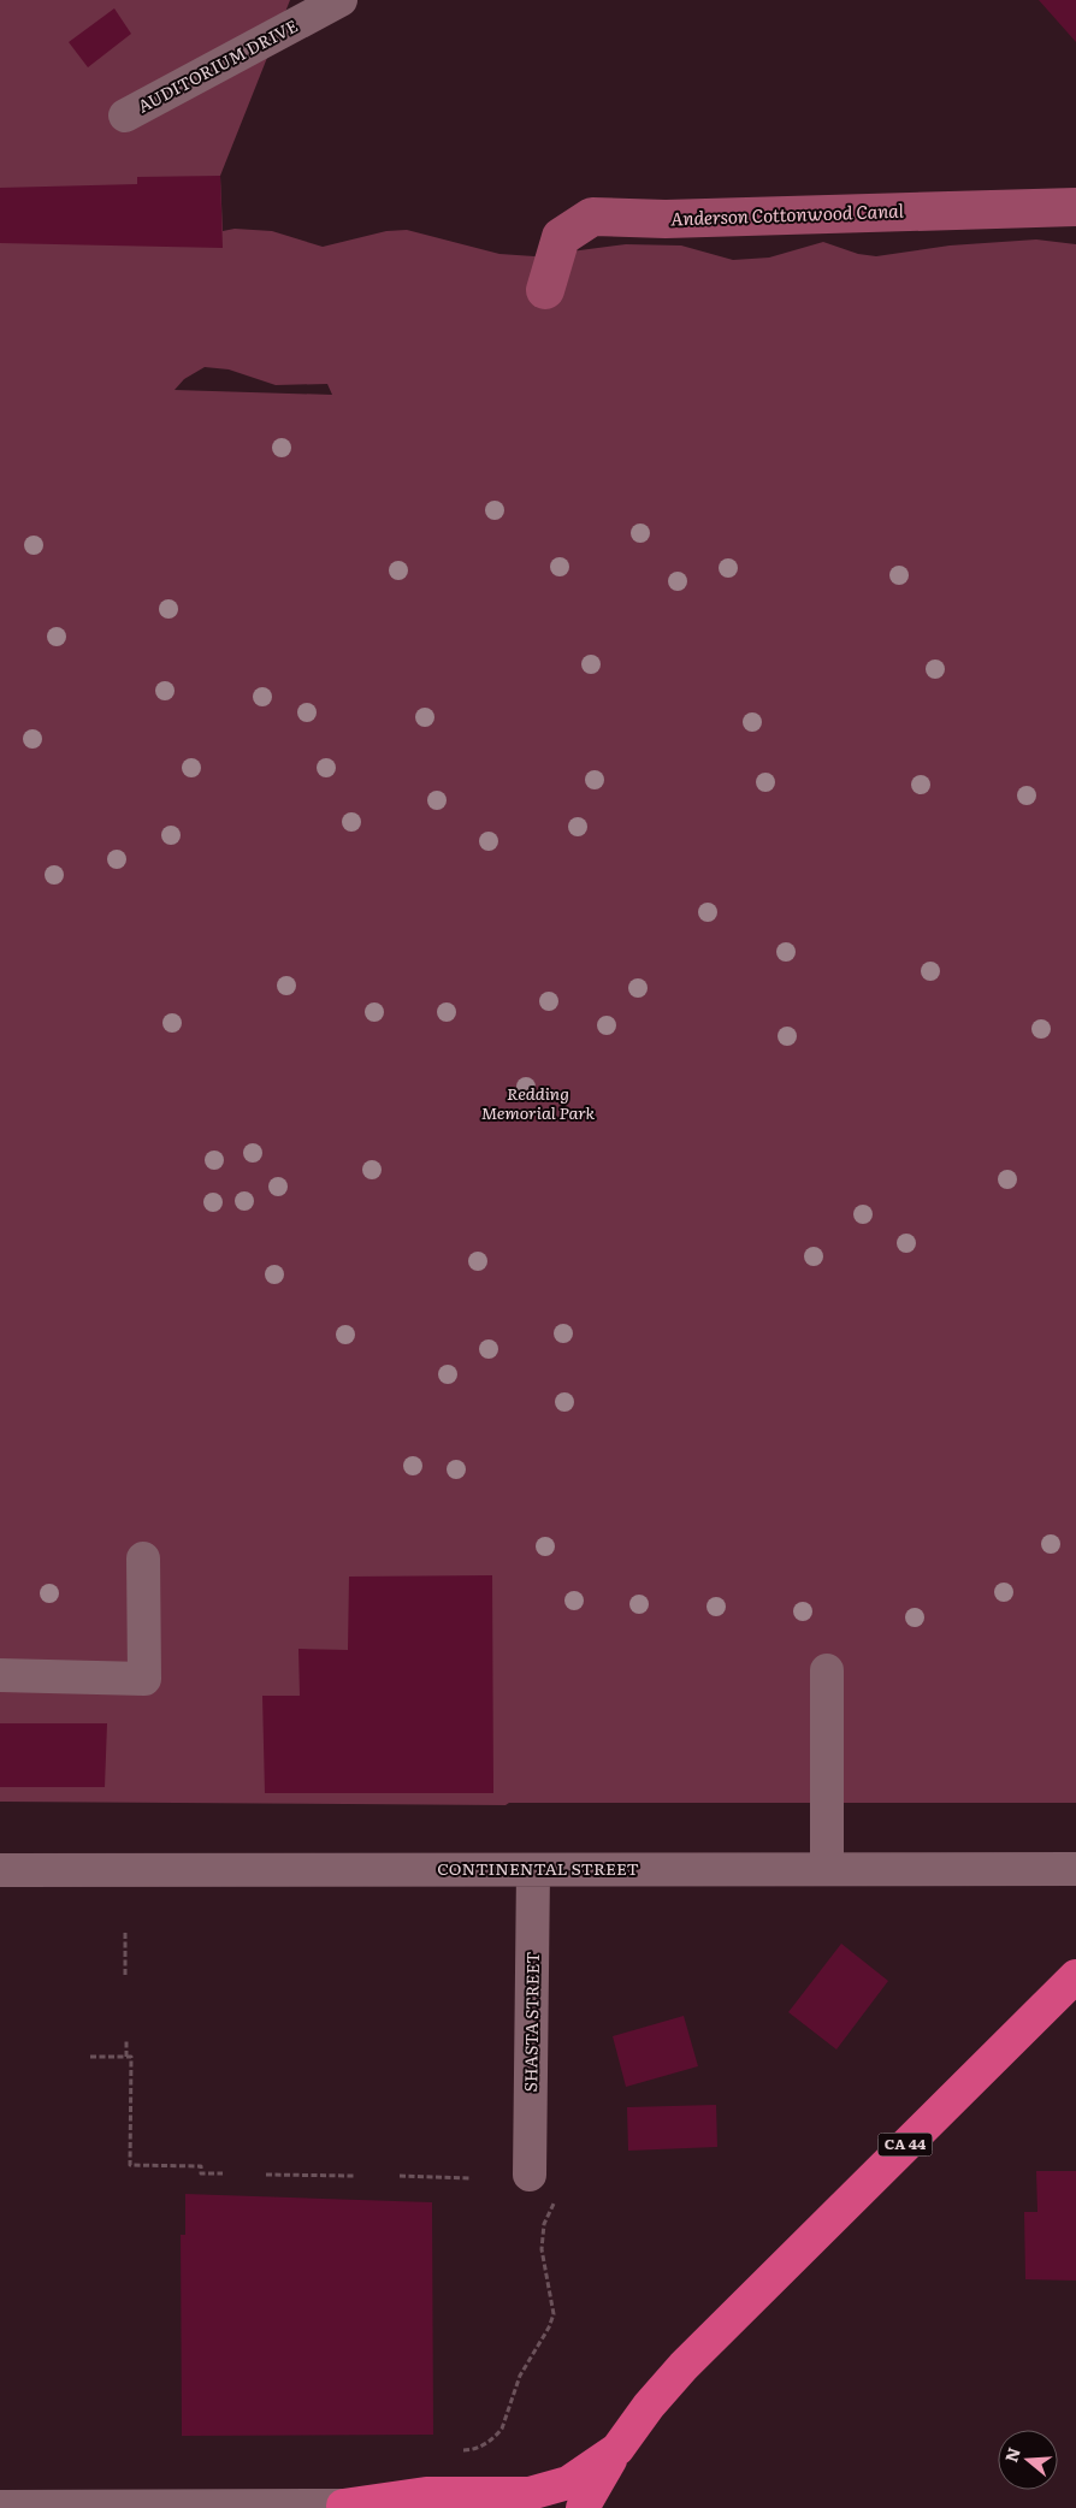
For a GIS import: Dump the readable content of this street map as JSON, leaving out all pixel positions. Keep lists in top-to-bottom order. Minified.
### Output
{"streets":{"highway":["CA 44"],"street":["AUDITORIUM DRIVE","CONTINENTAL STREET","SHASTA STREET"]},"crossings":[["CONTINENTAL STREET","SHASTA STREET"]],"water":["Anderson Cottonwood Canal"],"parks":["Redding Memorial Park"],"north":"left"}
